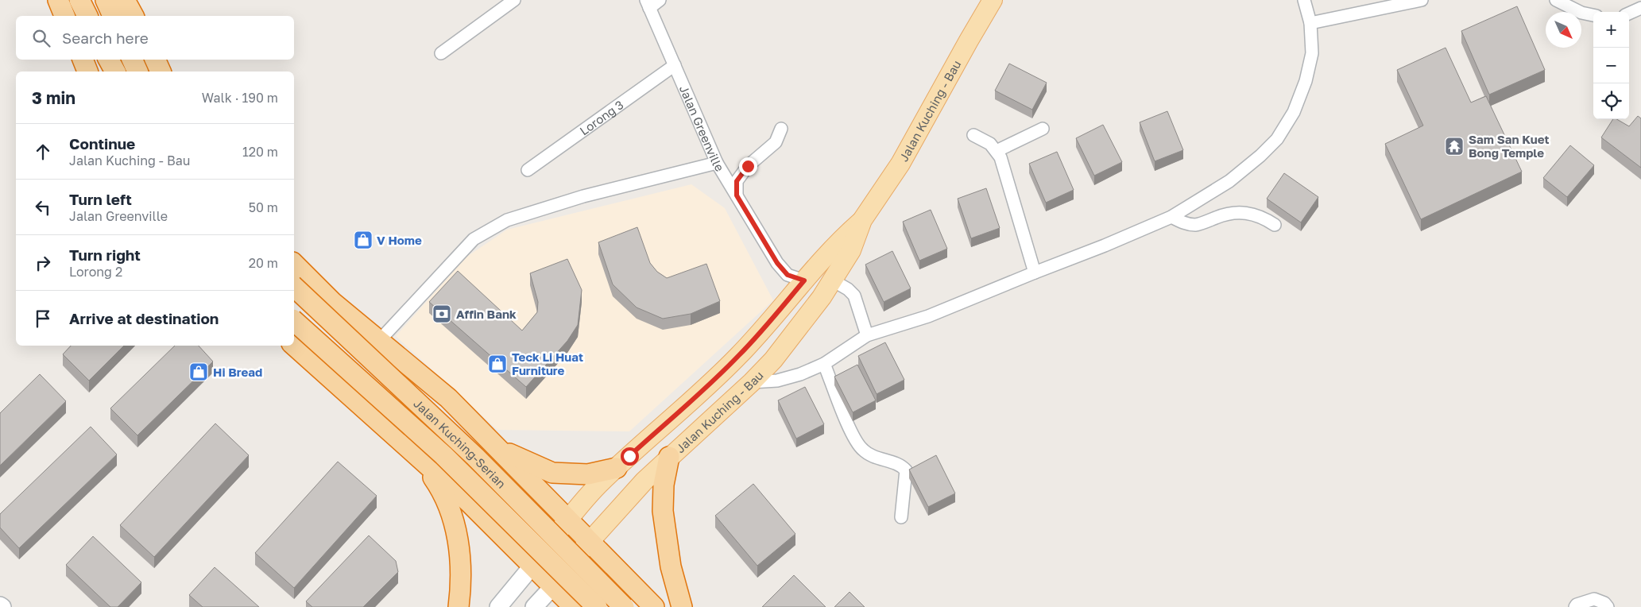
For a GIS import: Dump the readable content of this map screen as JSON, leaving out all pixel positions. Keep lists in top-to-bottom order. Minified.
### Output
{"streets":{"highway":["Jalan Kuching-Serian"],"main road":["Jalan Kuching - Bau"],"street":["Lorong 3","Jalan Greenville"]},"crossings":[["Jalan Kuching - Bau","Jalan Greenville"],["Lorong 3","Jalan Greenville"]],"places":{"temple":["Sam San Kuet Bong Temple"],"shop":["V Home","Teck Li Huat Furniture","Hi Bread"],"bank":["Affin Bank"]},"north":"bottom right","page":{"map_buttons":["+","−"],"search":"Search here","heading":["3 min","Walk · 190 m"],"list":[["Continue","Jalan Kuching - Bau","120 m"],["Turn left","Jalan Greenville","50 m"],["Turn right","Lorong 2","20 m"],"Arrive at destination"]}}
